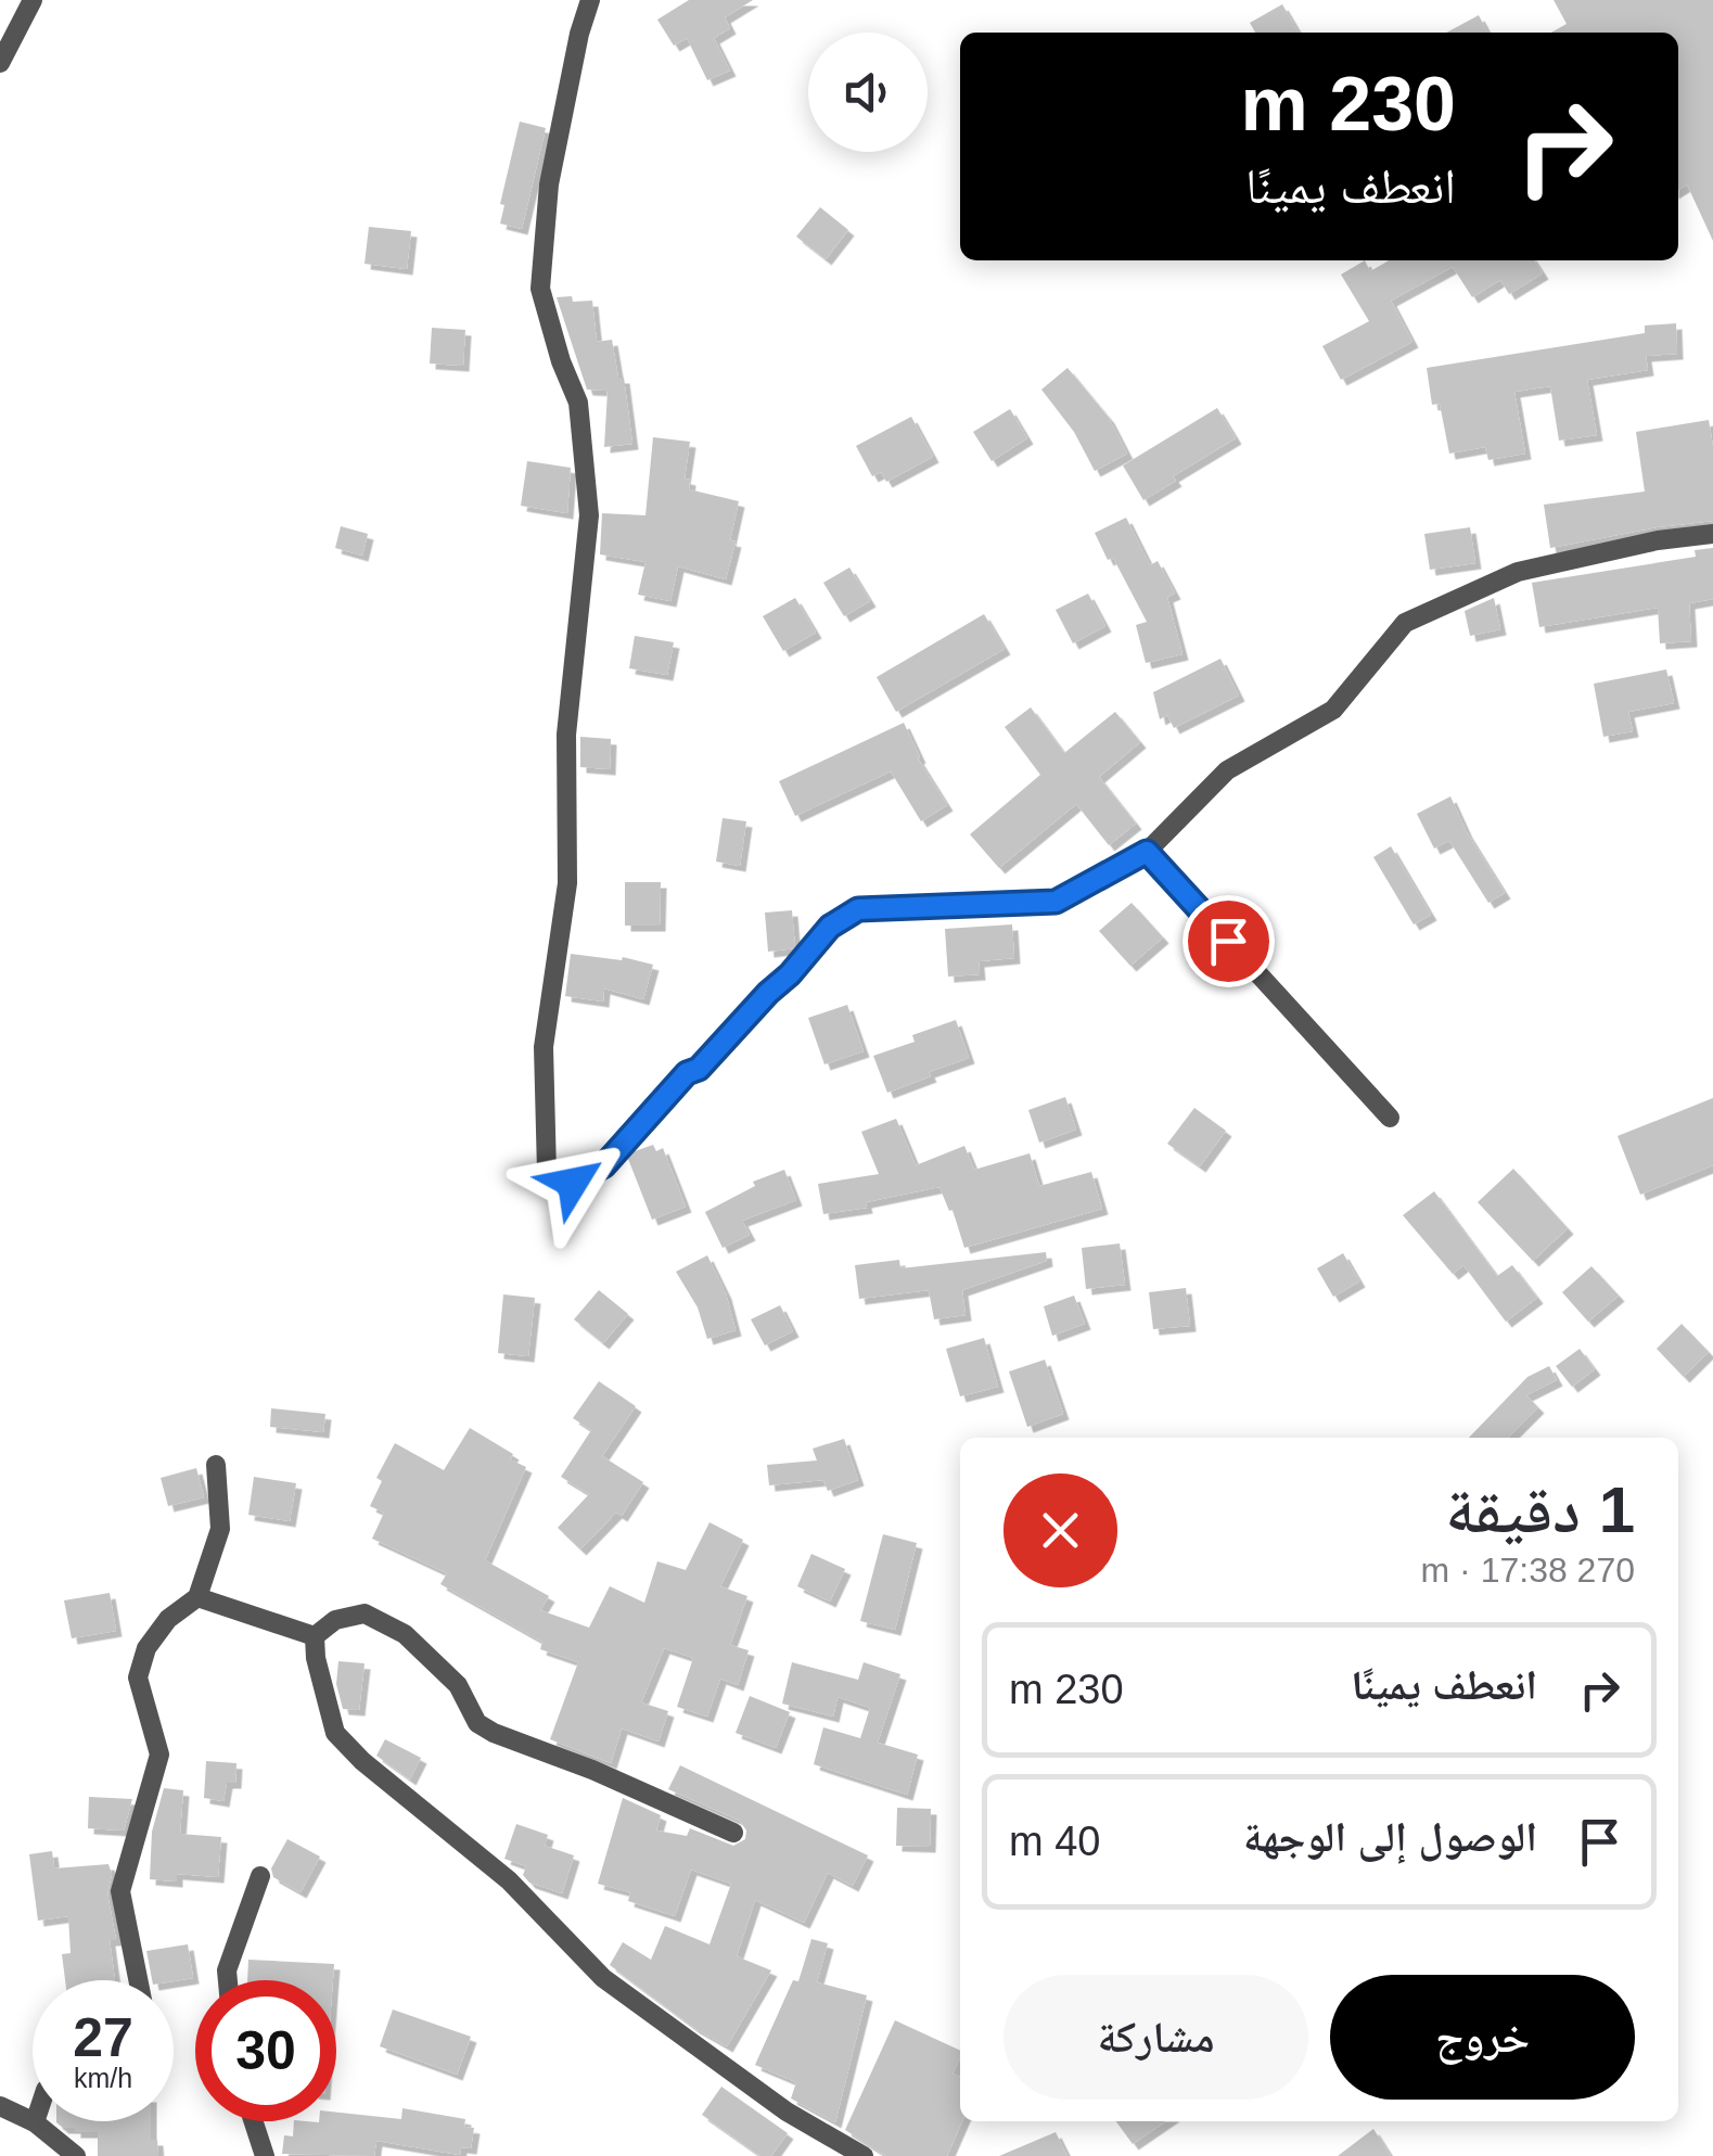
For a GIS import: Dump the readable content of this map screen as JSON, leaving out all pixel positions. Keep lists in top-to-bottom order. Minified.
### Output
{"page":{"turn":["230 m","انعطف يمينًا"],"heading":["1 دقيقة","270 m · 17:38"],"list":[{"name":"انعطف يمينًا","value":"230 m"},{"name":"الوصول إلى الوجهة","value":"40 m"}],"buttons":["خروج","مشاركة"],"speed":"27 km/h","limit":"30"}}
